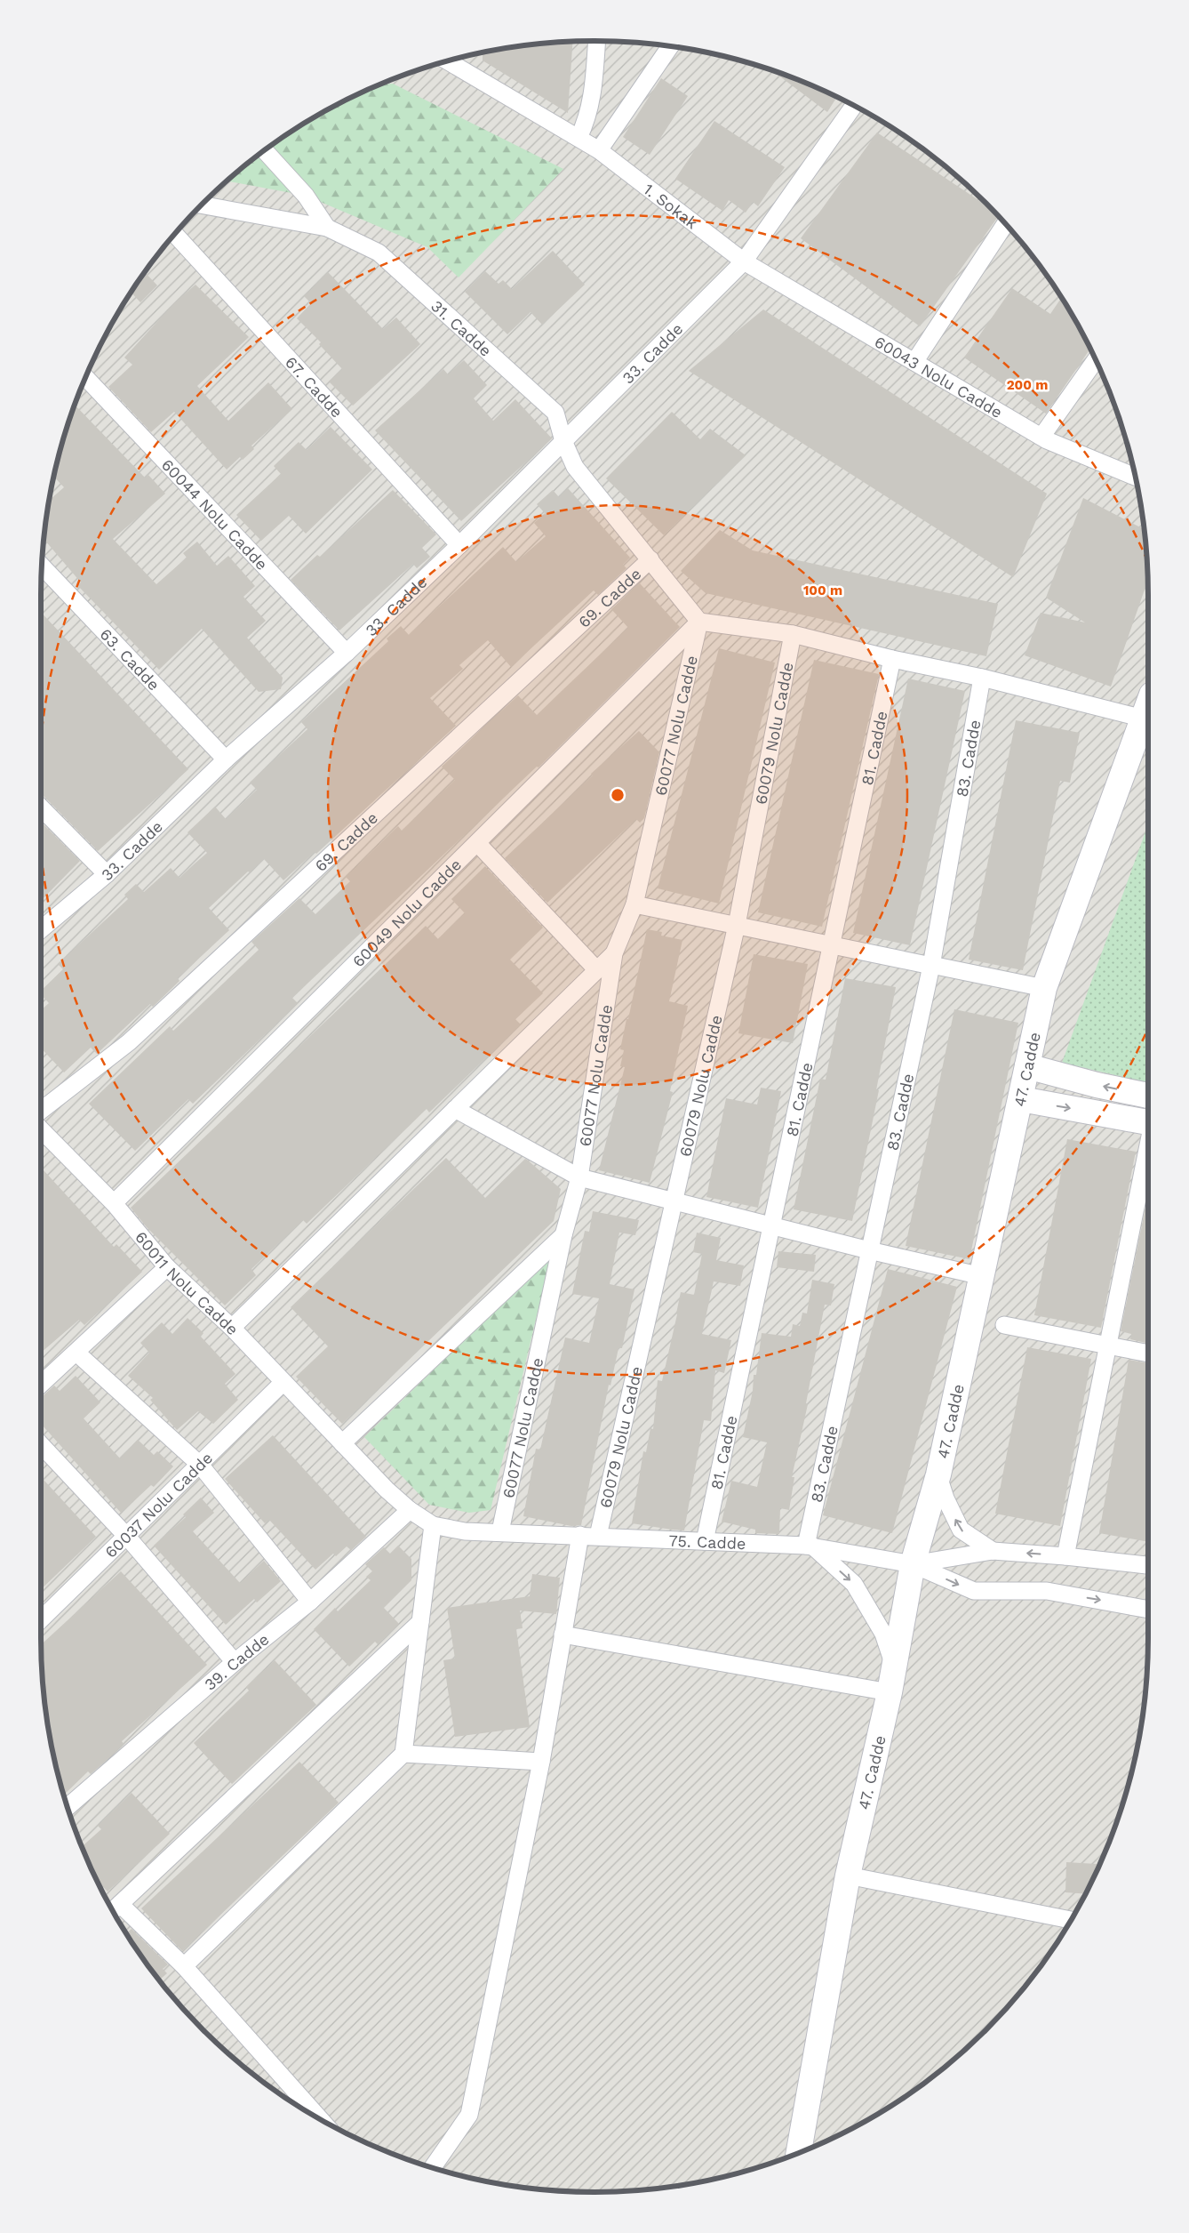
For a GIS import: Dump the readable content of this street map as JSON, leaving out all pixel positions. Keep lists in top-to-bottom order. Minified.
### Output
{"streets":{"street":["1. Sokak","31. Cadde","33. Cadde","60043 Nolu Cadde","67. Cadde","60044 Nolu Cadde","69. Cadde","63. Cadde","60077 Nolu Cadde","60079 Nolu Cadde","81. Cadde","83. Cadde","60049 Nolu Cadde","47. Cadde","60011 Nolu Cadde","60037 Nolu Cadde","75. Cadde","39. Cadde"]},"crossings":[["1. Sokak","33. Cadde"],["1. Sokak","60043 Nolu Cadde"],["31. Cadde","33. Cadde"],["31. Cadde","69. Cadde"],["31. Cadde","60077 Nolu Cadde"],["31. Cadde","60049 Nolu Cadde"],["33. Cadde","60043 Nolu Cadde"],["33. Cadde","67. Cadde"],["33. Cadde","60044 Nolu Cadde"],["33. Cadde","63. Cadde"],["60077 Nolu Cadde","60049 Nolu Cadde"],["60077 Nolu Cadde","75. Cadde"],["60079 Nolu Cadde","75. Cadde"],["81. Cadde","75. Cadde"],["83. Cadde","75. Cadde"],["60049 Nolu Cadde","60011 Nolu Cadde"],["47. Cadde","75. Cadde"],["60011 Nolu Cadde","60037 Nolu Cadde"],["60011 Nolu Cadde","75. Cadde"],["60011 Nolu Cadde","39. Cadde"],["75. Cadde","39. Cadde"]],"rings":["200 m","100 m"]}
